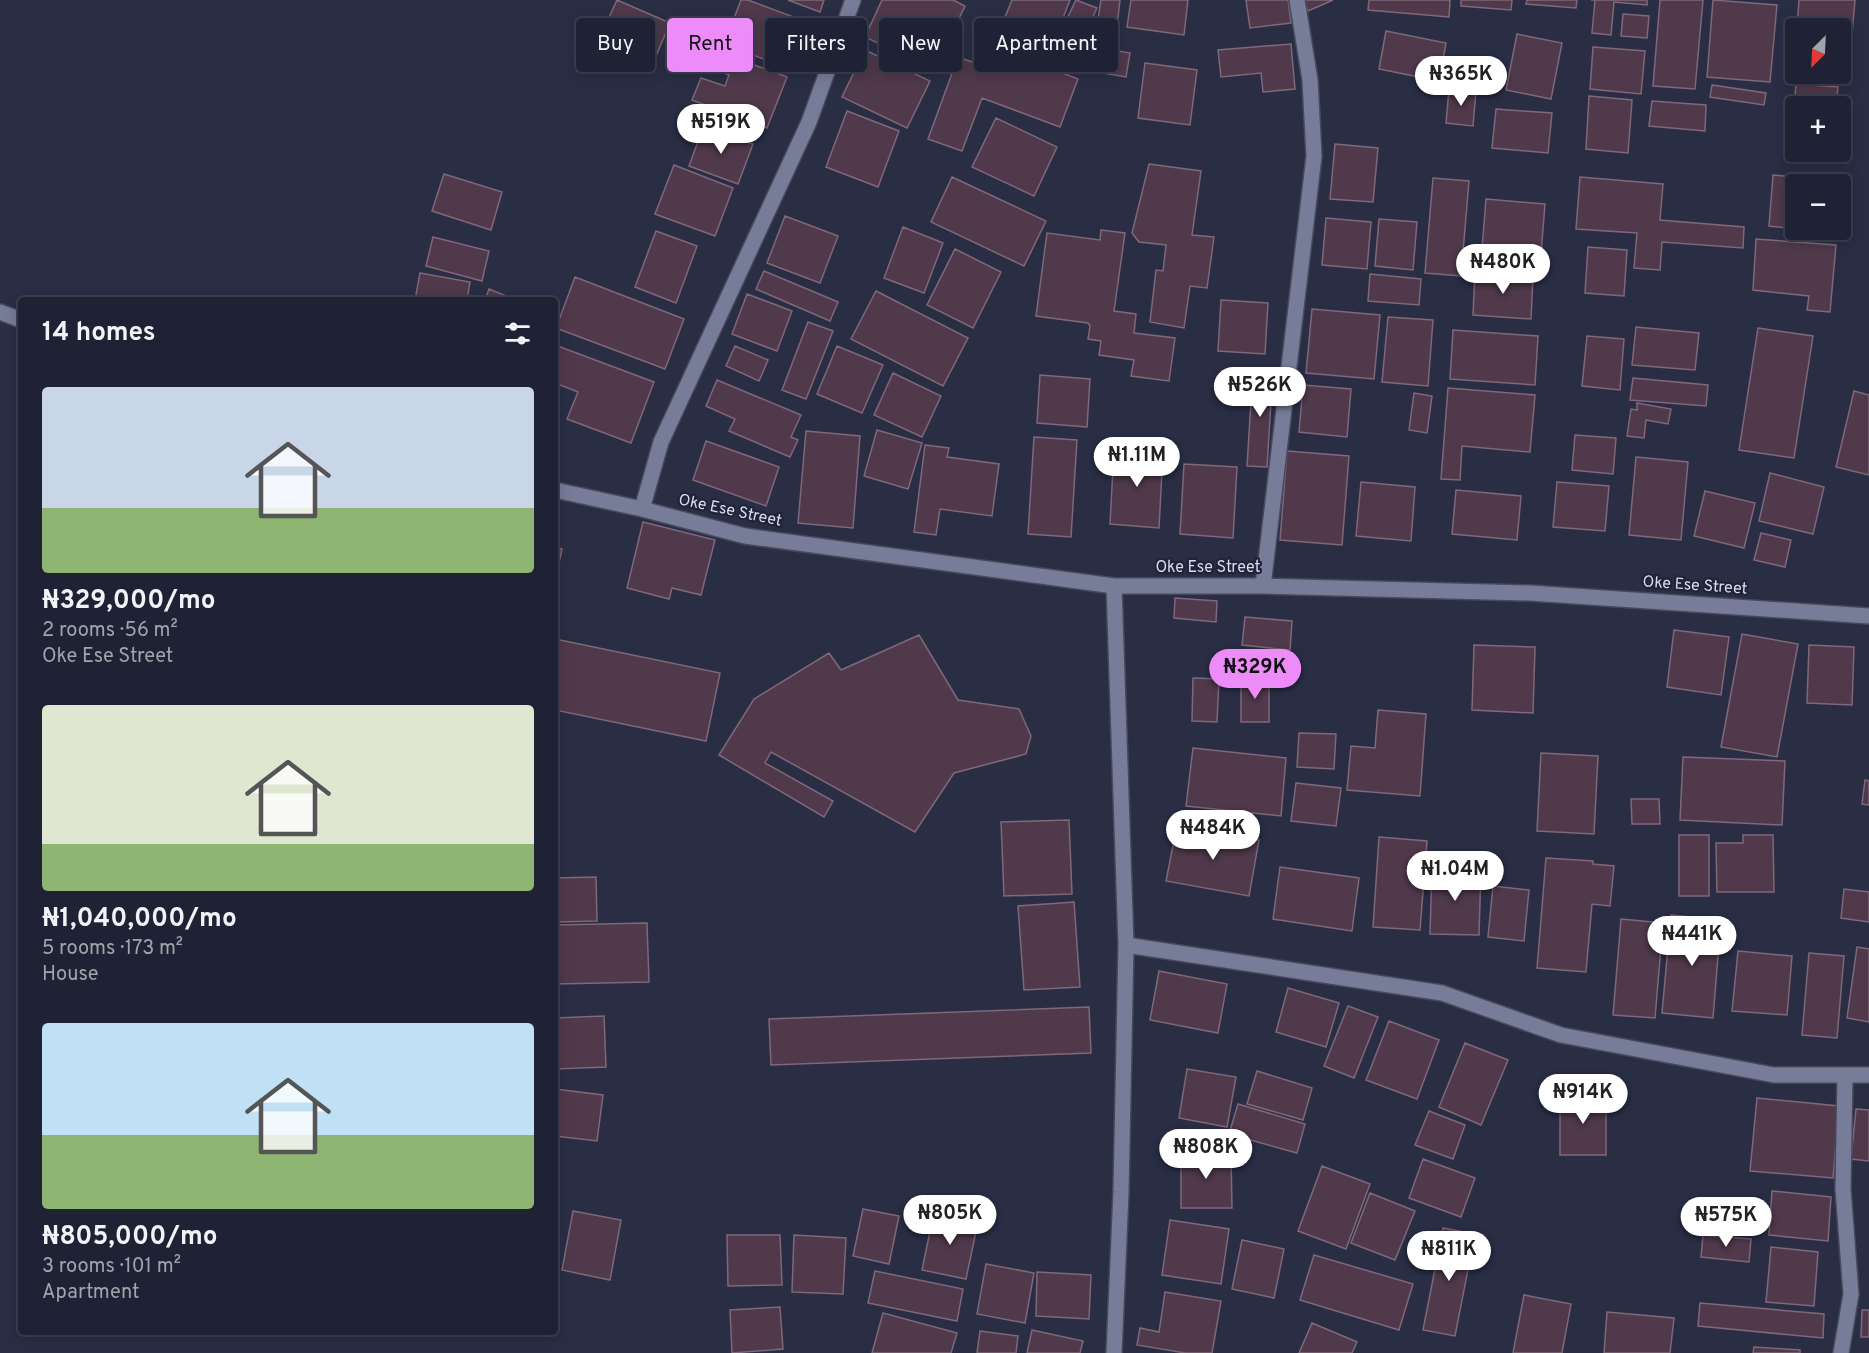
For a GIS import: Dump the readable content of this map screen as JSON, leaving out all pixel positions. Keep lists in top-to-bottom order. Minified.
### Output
{"streets":{"street":["Oke Ese Street"]},"north":"bottom left","page":{"map_buttons":["+","−"],"chip":["Buy","Rent","Filters","New","Apartment"],"price":["₦365K","₦519K","₦480K","₦526K","₦1.11M","₦329K","₦484K","₦1.04M","₦441K","₦914K","₦808K","₦805K","₦575K","₦811K"],"heading":"14 homes","list":[{"name":"₦329,000/mo","note":"2 rooms · 56 m² · Oke Ese Street"},{"name":"₦1,040,000/mo","note":"5 rooms · 173 m² · House"},{"name":"₦805,000/mo","note":"3 rooms · 101 m² · Apartment"}]}}
